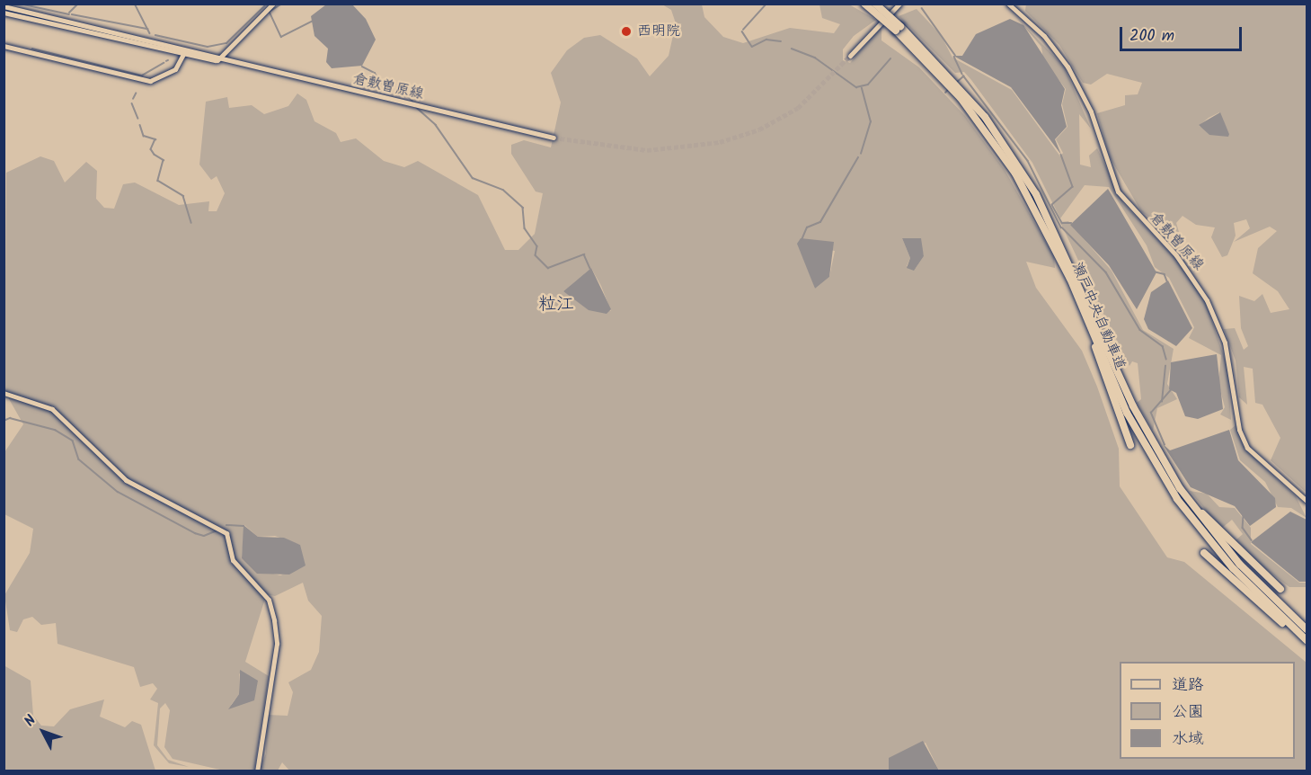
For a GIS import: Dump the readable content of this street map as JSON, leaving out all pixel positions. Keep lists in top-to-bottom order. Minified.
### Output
{"streets":{"highway":["瀬戸中央自動車道"],"street":["倉敷曽原線"]},"districts":["粒江"],"places":["西明院"],"legend":["道路","公園","水域"],"scale_bar":"200 m","north":"top left"}
